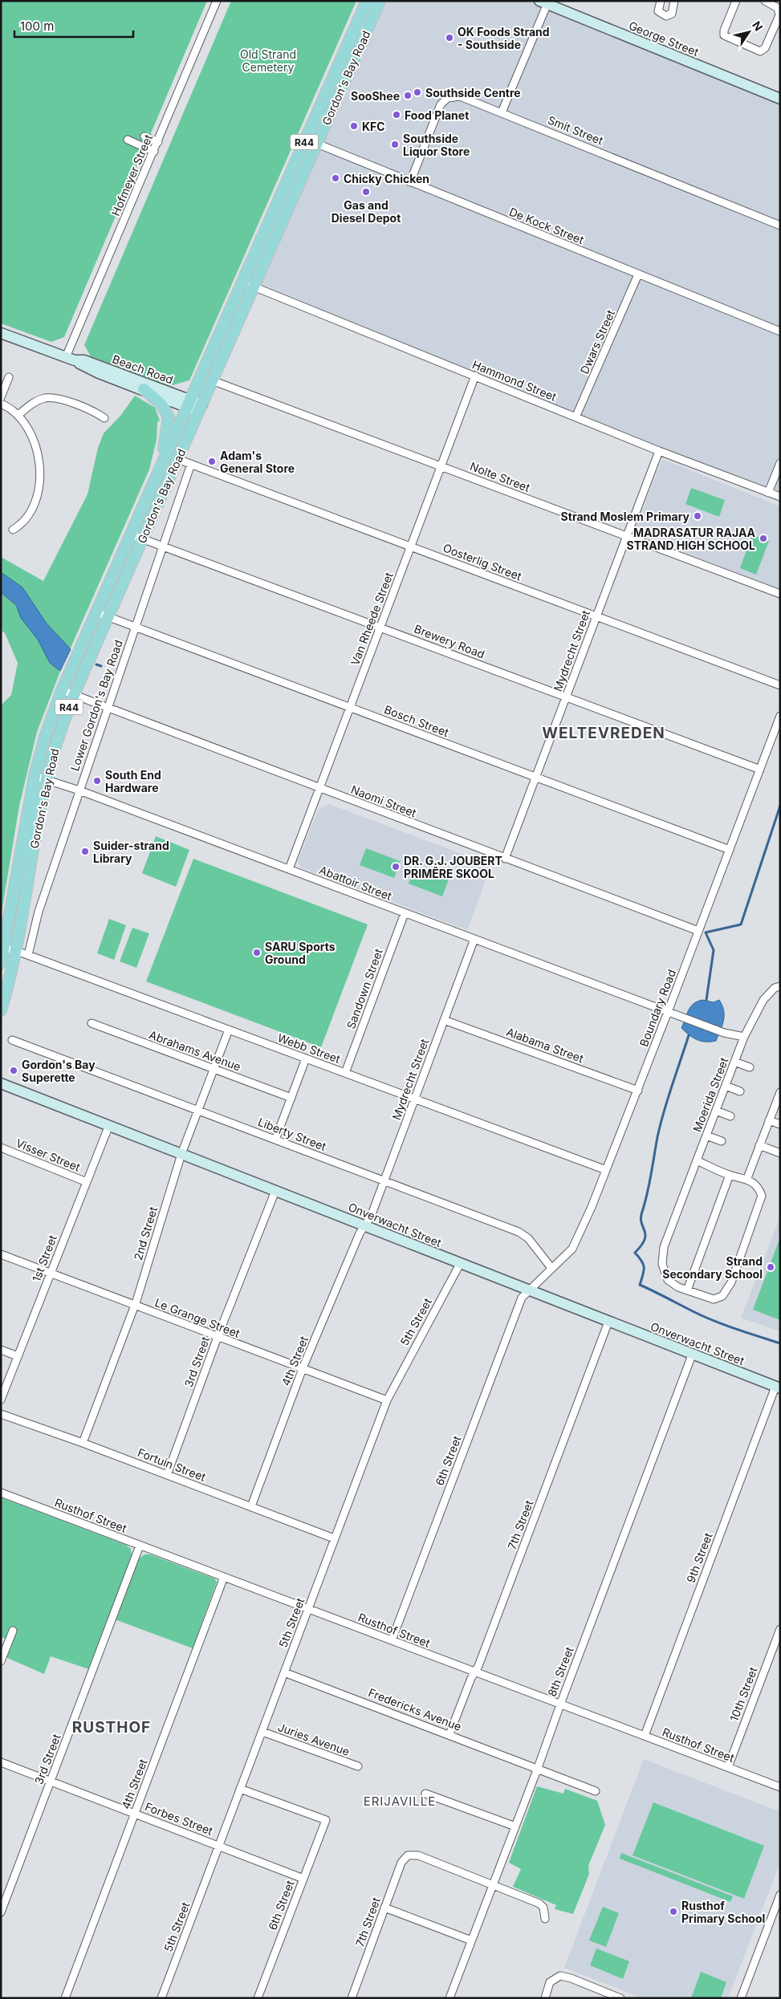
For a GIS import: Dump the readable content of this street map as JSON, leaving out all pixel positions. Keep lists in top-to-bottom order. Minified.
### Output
{"streets":{"main road":["Gordon's Bay Road","R44"],"street":["George Street","Smit Street","Hofmeyer Street","De Kock Street","Dwars Street","Beach Road","Hammond Street","Nolte Street","Oosterlig Street","Van Rheede Street","Brewery Road","Mydrecht Street","Lower Gordon's Bay Road","Bosch Street","Naomi Street","Abattoir Street","Sandown Street","Boundary Road","Alabama Street","Webb Street","Abrahams Avenue","Moerida Street","Liberty Street","Visser Street","Onverwacht Street","2nd Street","1st Street","Le Grange Street","5th Street","4th Street","3rd Street","6th Street","Fortuin Street","Rusthof Street","7th Street","9th Street","8th Street","10th Street","Fredericks Avenue","Juries Avenue","Forbes Street"]},"crossings":[["Gordon's Bay Road","De Kock Street"],["Gordon's Bay Road","Beach Road"],["Gordon's Bay Road","Hammond Street"],["Gordon's Bay Road","Nolte Street"],["Gordon's Bay Road","Oosterlig Street"],["Gordon's Bay Road","Brewery Road"],["Gordon's Bay Road","Bosch Street"],["Gordon's Bay Road","Naomi Street"],["Gordon's Bay Road","Abattoir Street"],["Gordon's Bay Road","Webb Street"],["Smit Street","De Kock Street"],["Hofmeyer Street","Beach Road"],["De Kock Street","Dwars Street"],["Dwars Street","Hammond Street"],["Hammond Street","Van Rheede Street"],["Hammond Street","Mydrecht Street"],["Nolte Street","Van Rheede Street"],["Nolte Street","Mydrecht Street"],["Oosterlig Street","Van Rheede Street"],["Oosterlig Street","Mydrecht Street"],["Oosterlig Street","Lower Gordon's Bay Road"],["Van Rheede Street","Brewery Road"],["Van Rheede Street","Bosch Street"],["Van Rheede Street","Naomi Street"],["Van Rheede Street","Abattoir Street"],["Brewery Road","Mydrecht Street"],["Brewery Road","Lower Gordon's Bay Road"],["Brewery Road","Boundary Road"],["Mydrecht Street","Bosch Street"],["Mydrecht Street","Naomi Street"],["Mydrecht Street","Abattoir Street"],["Mydrecht Street","Alabama Street"],["Mydrecht Street","Webb Street"],["Mydrecht Street","Liberty Street"],["Mydrecht Street","Onverwacht Street"],["Mydrecht Street","4th Street"],["Lower Gordon's Bay Road","Bosch Street"],["Lower Gordon's Bay Road","Naomi Street"],["Lower Gordon's Bay Road","Abattoir Street"],["Lower Gordon's Bay Road","Webb Street"],["Bosch Street","Boundary Road"],["Naomi Street","Boundary Road"],["Abattoir Street","Sandown Street"],["Abattoir Street","Boundary Road"],["Abattoir Street","Moerida Street"],["Sandown Street","Webb Street"],["Boundary Road","Alabama Street"],["Boundary Road","Webb Street"],["Boundary Road","Liberty Street"],["Boundary Road","Onverwacht Street"],["Boundary Road","6th Street"],["Webb Street","2nd Street"],["Abrahams Avenue","2nd Street"],["Liberty Street","2nd Street"],["Visser Street","1st Street"],["Onverwacht Street","2nd Street"],["Onverwacht Street","1st Street"],["Onverwacht Street","5th Street"],["Onverwacht Street","4th Street"],["Onverwacht Street","3rd Street"],["Onverwacht Street","6th Street"],["Onverwacht Street","7th Street"],["Onverwacht Street","9th Street"],["Onverwacht Street","8th Street"],["2nd Street","Le Grange Street"],["2nd Street","Fortuin Street"],["1st Street","Le Grange Street"],["Le Grange Street","5th Street"],["Le Grange Street","4th Street"],["Le Grange Street","3rd Street"],["5th Street","6th Street"],["5th Street","Fortuin Street"],["5th Street","Rusthof Street"],["5th Street","Fredericks Avenue"],["5th Street","Juries Avenue"],["5th Street","Forbes Street"],["4th Street","Fortuin Street"],["4th Street","Rusthof Street"],["4th Street","Forbes Street"],["3rd Street","Fortuin Street"],["3rd Street","Rusthof Street"],["3rd Street","Forbes Street"],["6th Street","Rusthof Street"],["6th Street","Forbes Street"],["Rusthof Street","7th Street"],["Rusthof Street","9th Street"],["Rusthof Street","8th Street"],["Rusthof Street","10th Street"],["7th Street","8th Street"],["7th Street","Fredericks Avenue"],["8th Street","Fredericks Avenue"]],"districts":["WELTEVREDEN","RUSTHOF","ERIJAVILLE"],"parks":["Old Strand Cemetery"],"places":["OK Foods Strand - Southside","Southside Centre","SooShee","Food Planet","KFC","Southside Liquor Store","Chicky Chicken","Gas and Diesel Depot","Adam's General Store","Strand Moslem Primary","MADRASATUR RAJAA STRAND HIGH SCHOOL","South End Hardware","Suider-strand Library","DR. G.J. JOUBERT PRIMÊRE SKOOL","SARU Sports Ground","Gordon's Bay Superette","Strand Secondary School","Rusthof Primary School"],"scale_bar":"100 m","north":"top right"}
